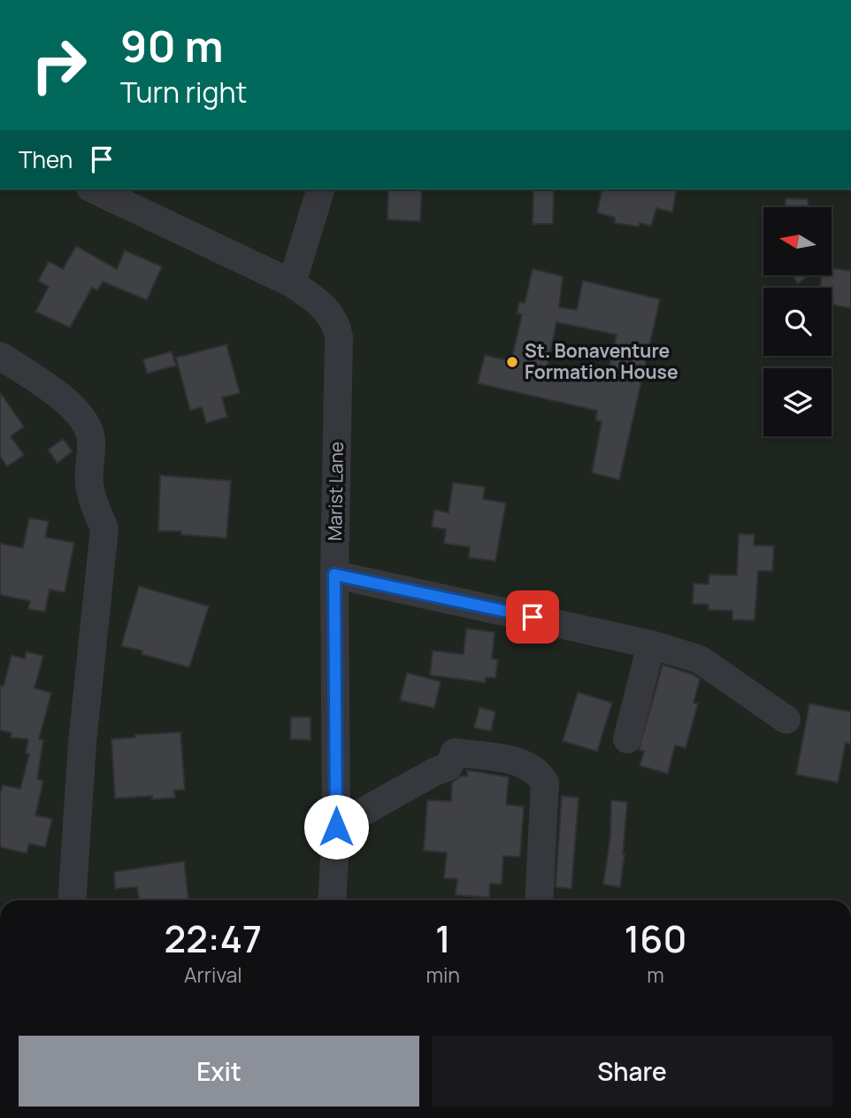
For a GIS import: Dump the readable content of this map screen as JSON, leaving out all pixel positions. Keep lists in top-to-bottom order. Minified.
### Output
{"streets":{"street":["Marist Lane"]},"places":["St. Bonaventure Formation House"],"north":"left","page":{"turn":["90 m","Turn right"],"then":"Then","eta":["22:47","Arrival","1","min","160","m"],"buttons":["Exit","Share"]}}
